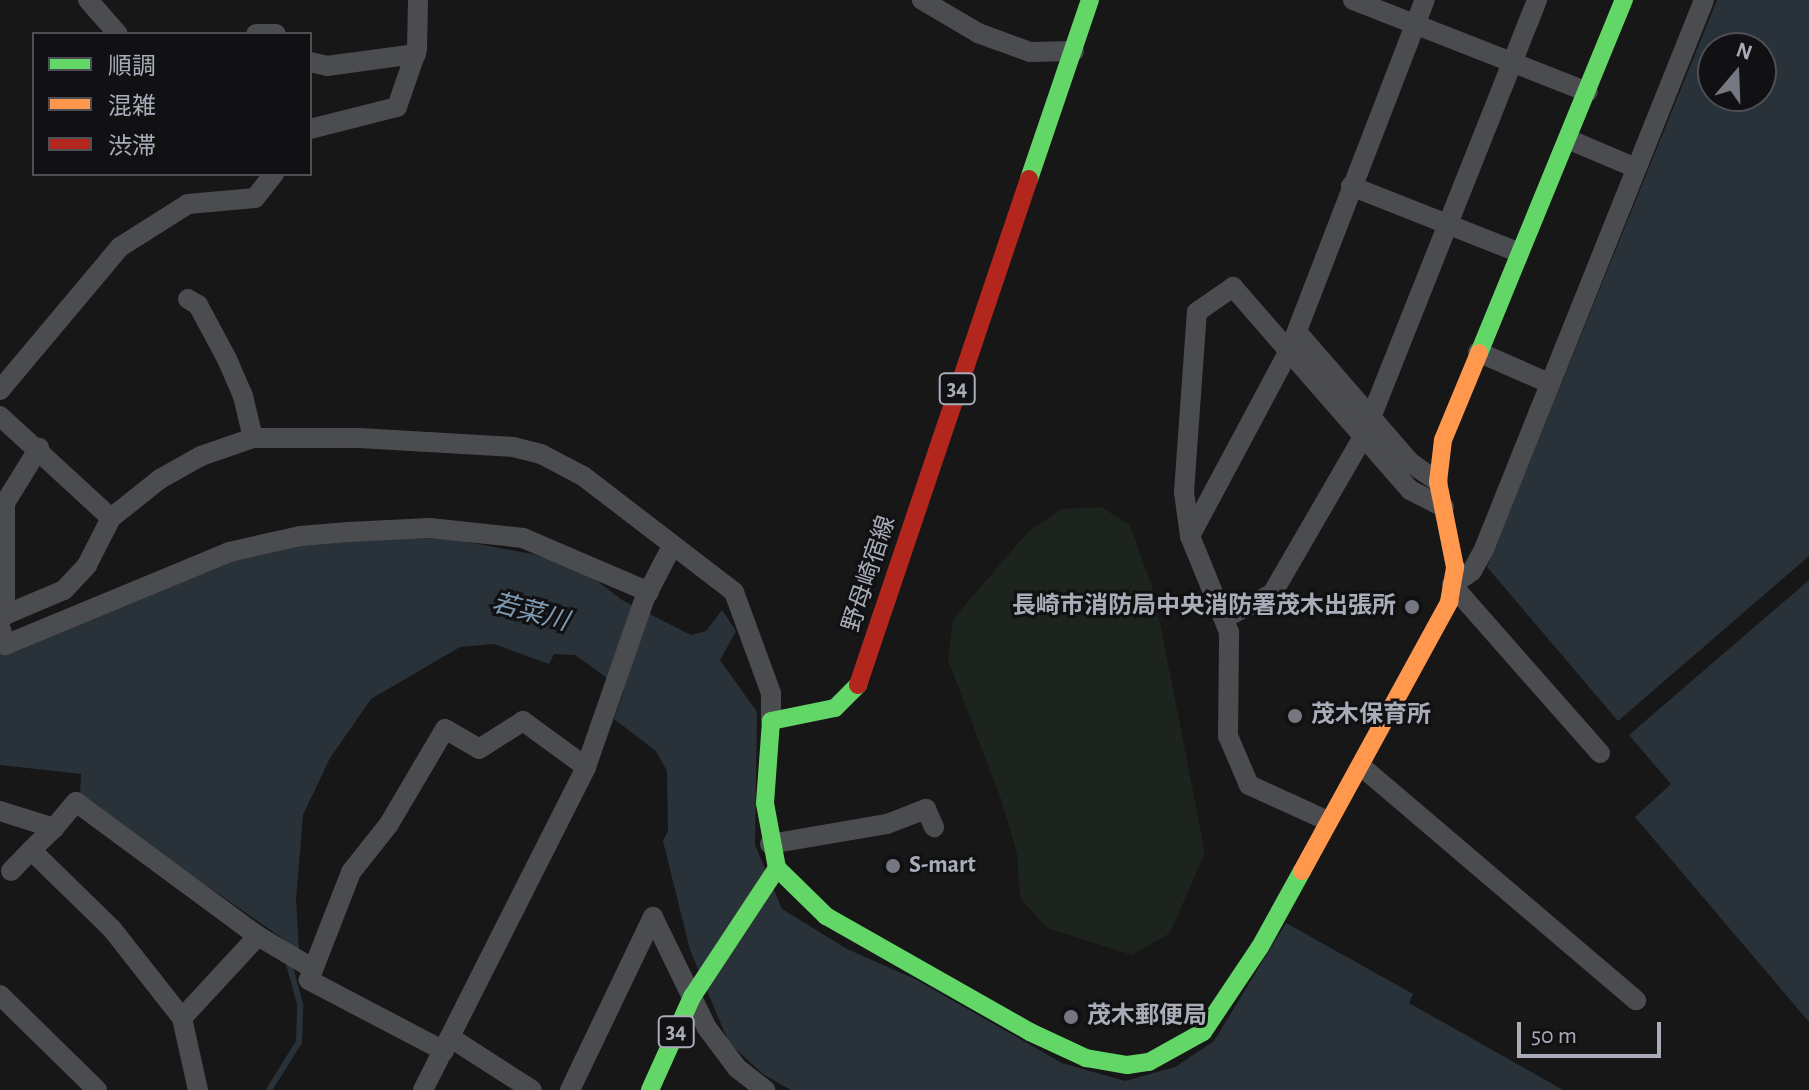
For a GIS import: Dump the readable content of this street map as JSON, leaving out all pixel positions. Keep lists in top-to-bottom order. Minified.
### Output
{"streets":{"street":["34","野母崎宿線"]},"water":["若菜川"],"places":["長崎市消防局中央消防署茂木出張所","茂木保育所","S-mart","茂木郵便局"],"legend":["順調","混雑","渋滞"],"scale_bar":"50 m","north":"top"}
